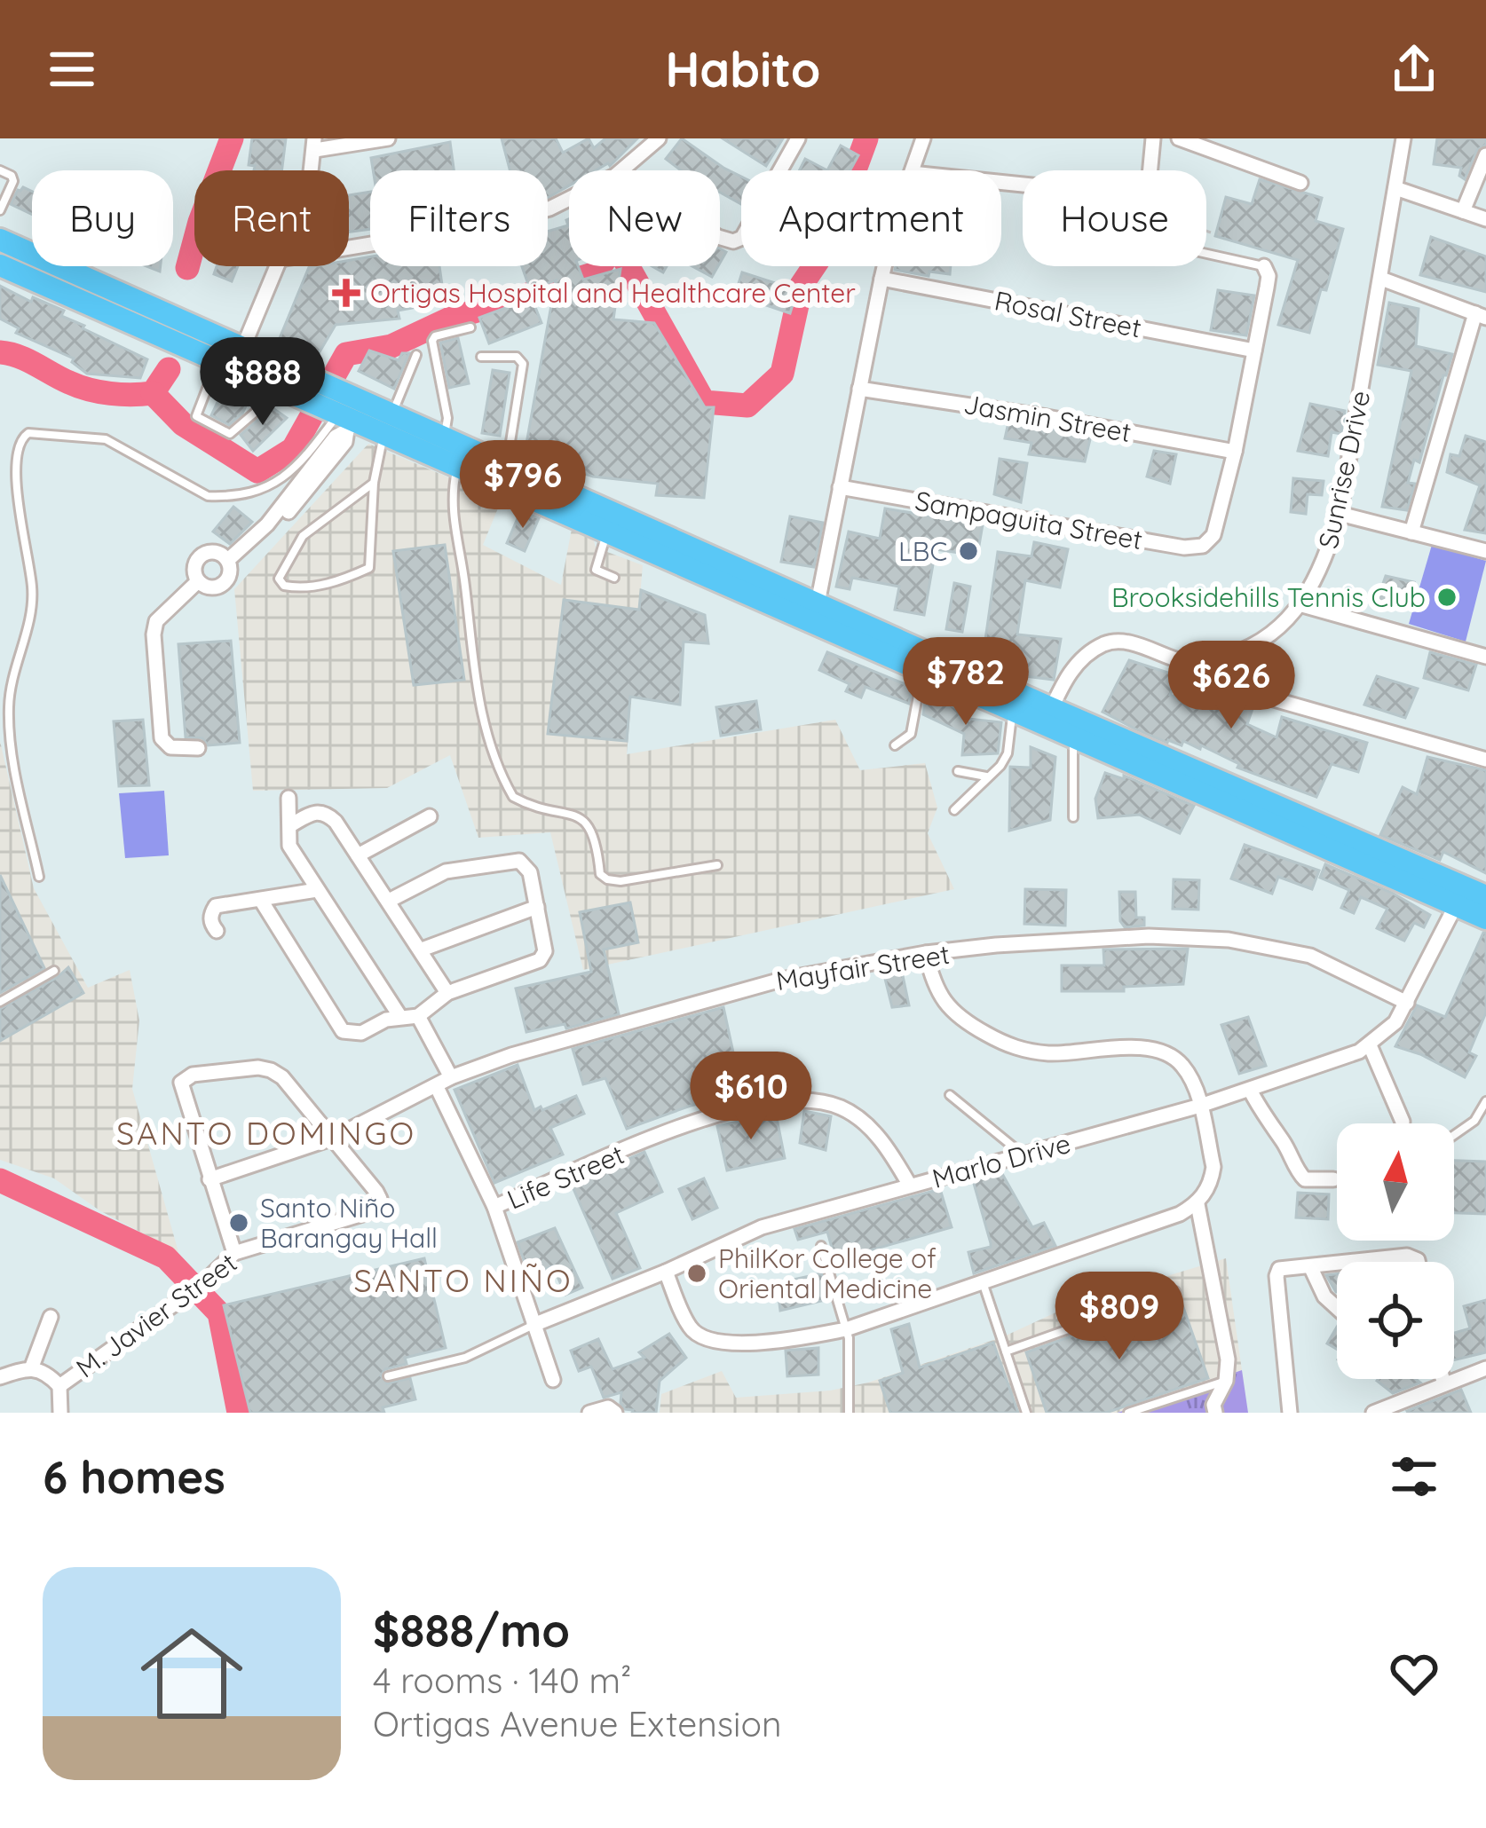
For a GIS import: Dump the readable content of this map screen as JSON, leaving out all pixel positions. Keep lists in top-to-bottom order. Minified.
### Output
{"streets":{"street":["Rosal Street","Jasmin Street","Sunrise Drive","Sampaguita Street","Mayfair Street","Marlo Drive","Life Street","M. Javier Street"]},"crossings":[["Jasmin Street","Sampaguita Street"],["Mayfair Street","Marlo Drive"],["Mayfair Street","M. Javier Street"],["Marlo Drive","Life Street"]],"districts":["SANTO DOMINGO","SANTO NIÑO"],"places":{"health":["Ortigas Hospital and Healthcare Center"],"other":["LBC","Brooksidehills Tennis Club","Santo Niño Barangay Hall","PhilKor College of Oriental Medicine"]},"north":"top","page":{"header":"Habito","chip":["Buy","Rent","Filters","New","Apartment","House"],"price":["$888","$796","$782","$626","$610","$809"],"heading":"6 homes","list":[{"name":"$888/mo","note":"4 rooms · 140 m² · Ortigas Avenue Extension"}]}}
